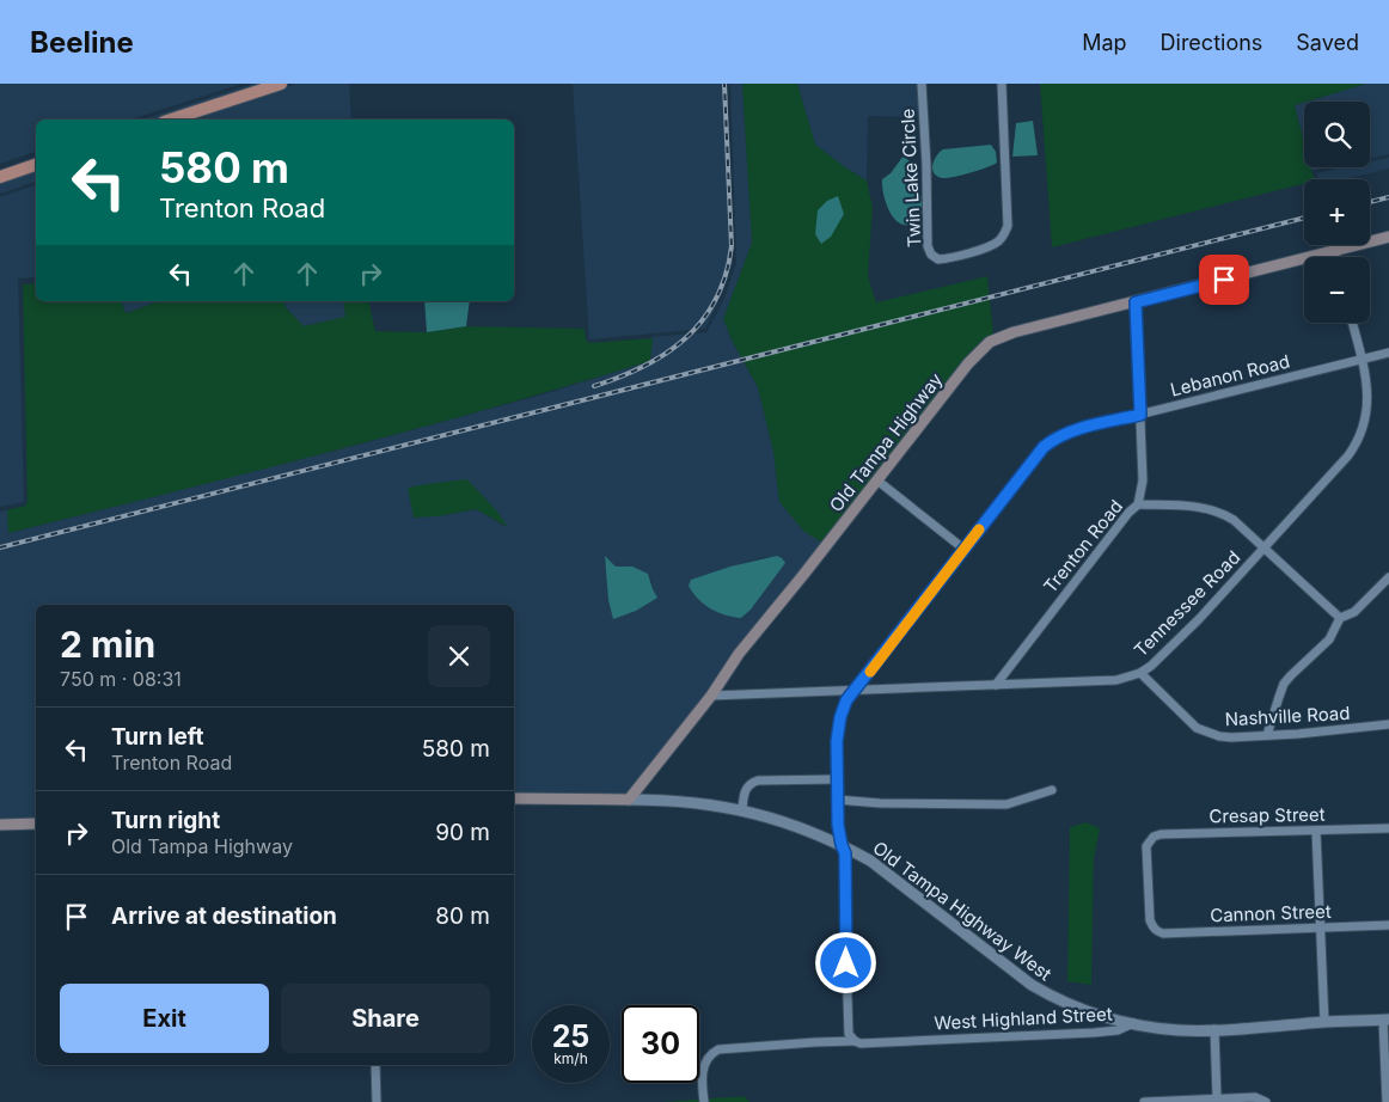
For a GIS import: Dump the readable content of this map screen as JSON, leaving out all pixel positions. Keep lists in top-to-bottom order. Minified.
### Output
{"streets":{"main road":["Old Tampa Highway"],"street":["Twin Lake Circle","Lebanon Road","Trenton Road","Tennessee Road","Nashville Road","Cresap Street","Old Tampa Highway West","Cannon Street","West Highland Street"]},"crossings":[["Lebanon Road","Trenton Road"],["Lebanon Road","Tennessee Road"],["Lebanon Road","Old Tampa Highway West"],["Lebanon Road","West Highland Street"],["Old Tampa Highway","Trenton Road"],["Old Tampa Highway","Tennessee Road"],["Old Tampa Highway","Old Tampa Highway West"],["Trenton Road","Tennessee Road"],["Tennessee Road","Nashville Road"],["Cresap Street","Cannon Street"],["Old Tampa Highway West","West Highland Street"]],"page":{"header":"Beeline","nav":["Map","Directions","Saved"],"map_buttons":["+","−"],"turn":["580 m","Trenton Road"],"heading":["2 min","750 m · 08:31"],"list":[{"name":"Turn left","note":"Trenton Road","value":"580 m"},{"name":"Turn right","note":"Old Tampa Highway","value":"90 m"},{"name":"Arrive at destination","value":"80 m"}],"buttons":["Exit","Share"],"speed":"25 km/h","limit":"30"}}
